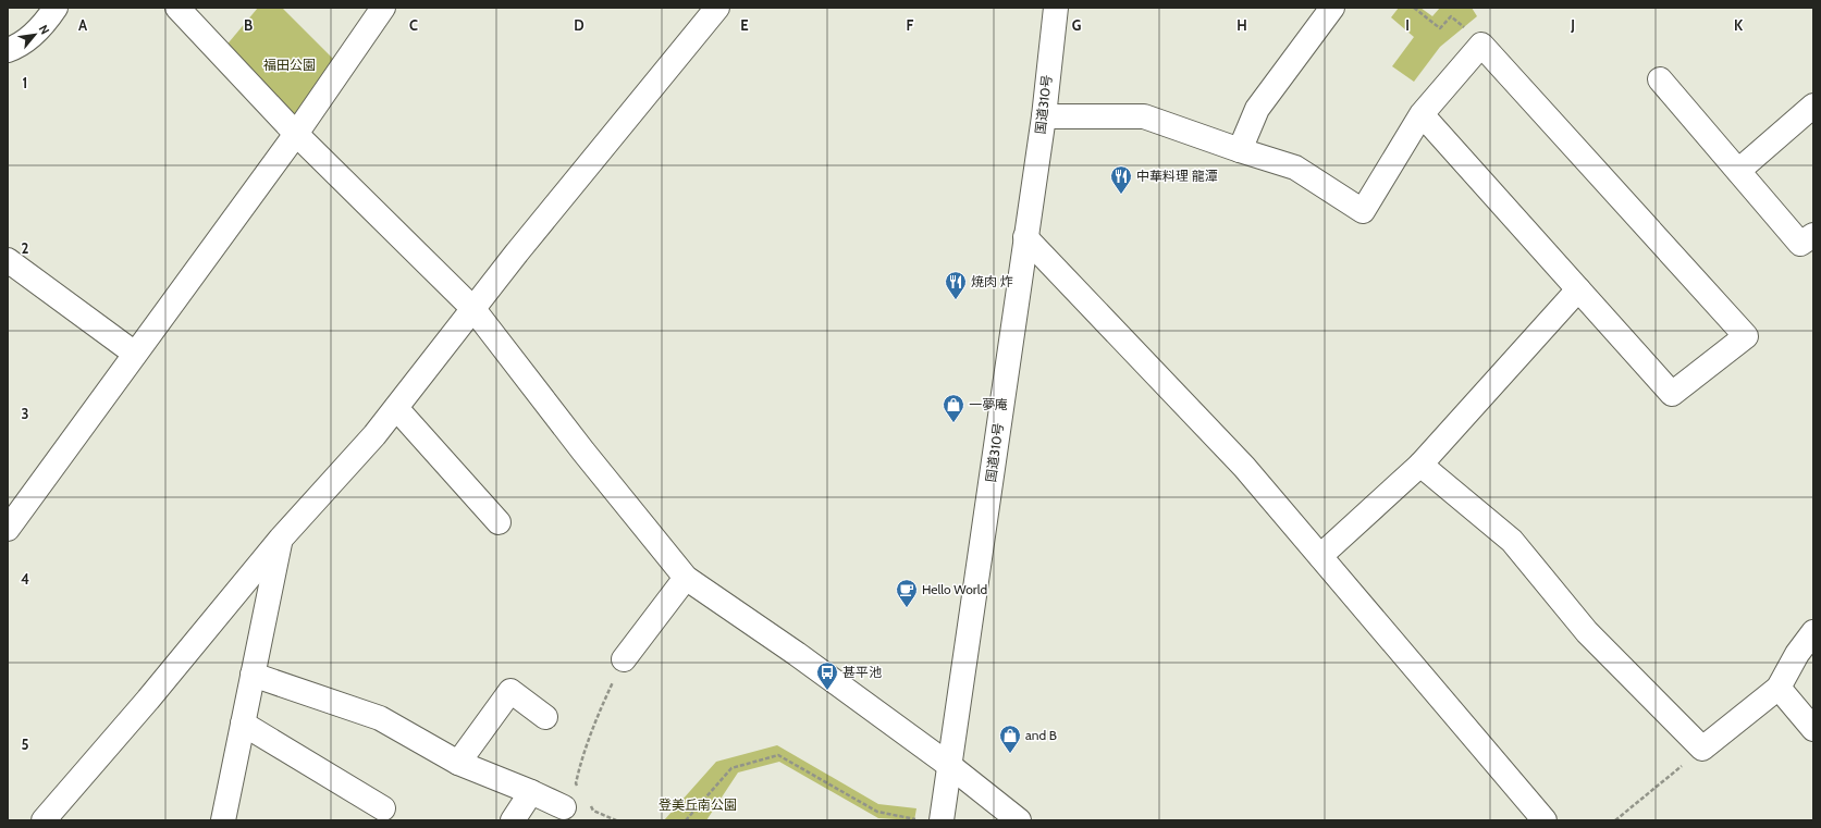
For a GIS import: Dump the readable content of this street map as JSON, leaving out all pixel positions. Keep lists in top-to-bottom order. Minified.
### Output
{"streets":{"main road":["国道310号"]},"parks":["福田公園","登美丘南公園"],"places":{"restaurant":["中華料理 龍潭","焼肉 炸"],"shop":["一夢庵","and B"],"cafe":["Hello World"],"bus stop":["甚平池"]},"north":"top right","grid":{"columns":["A","B","C","D","E","F","G","H","I","J","K"],"rows":["1","2","3","4","5"]}}
